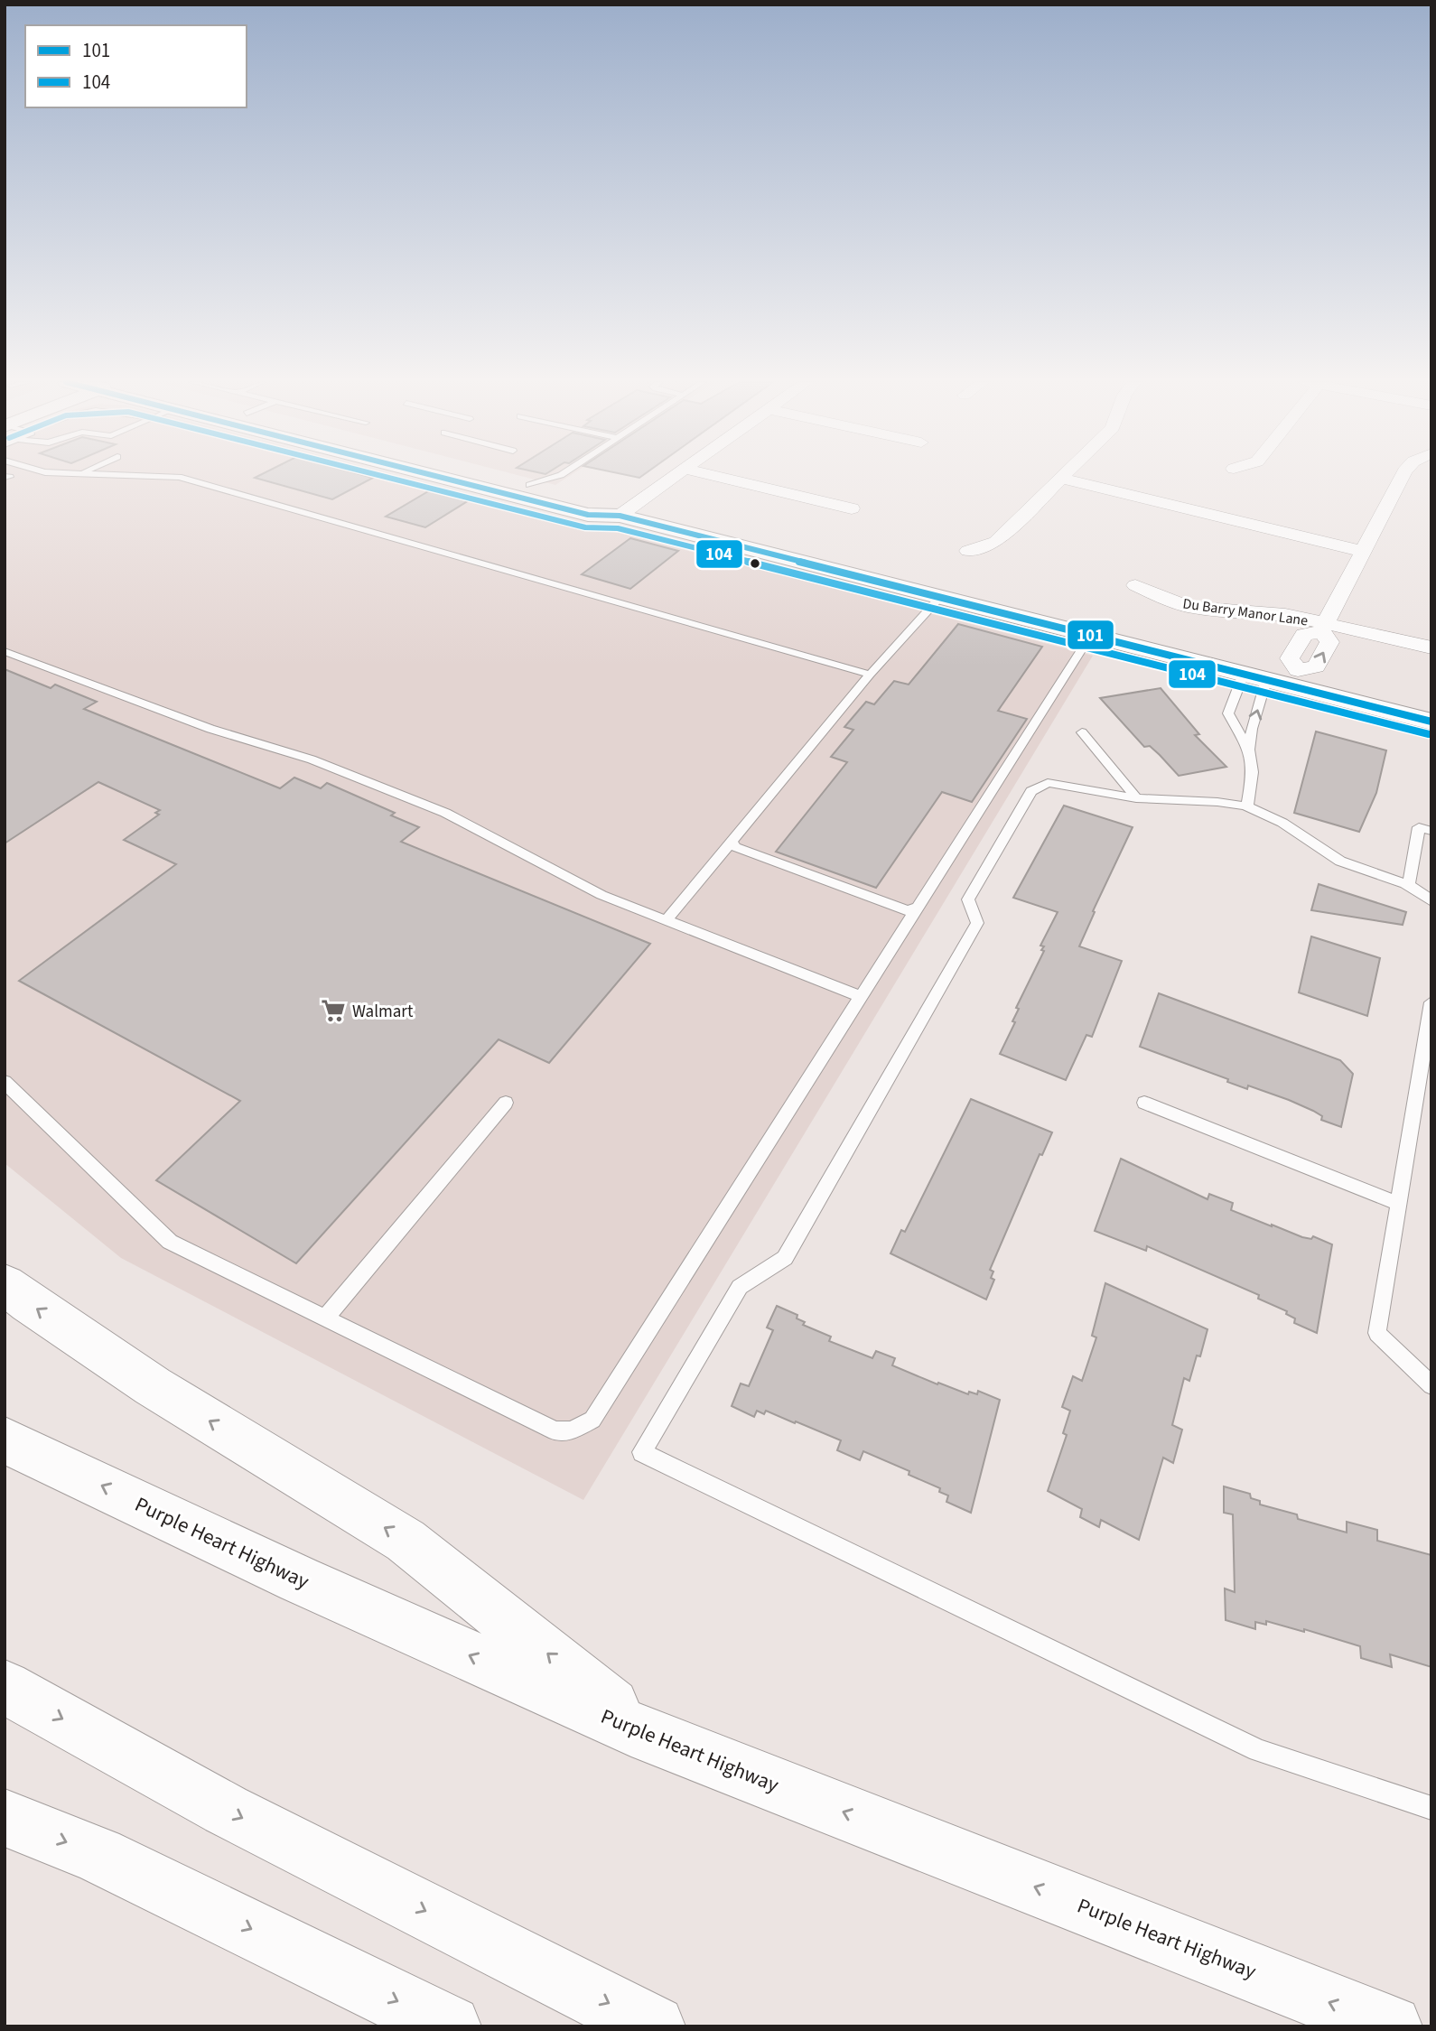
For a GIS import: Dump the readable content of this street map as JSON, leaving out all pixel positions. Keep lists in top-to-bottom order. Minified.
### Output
{"streets":{"main road":["Purple Heart Highway"],"street":["Du Barry Manor Lane"]},"places":{"supermarket":["Walmart"]},"lines":["transit line 101","transit line 104"],"legend":["101","104"]}
